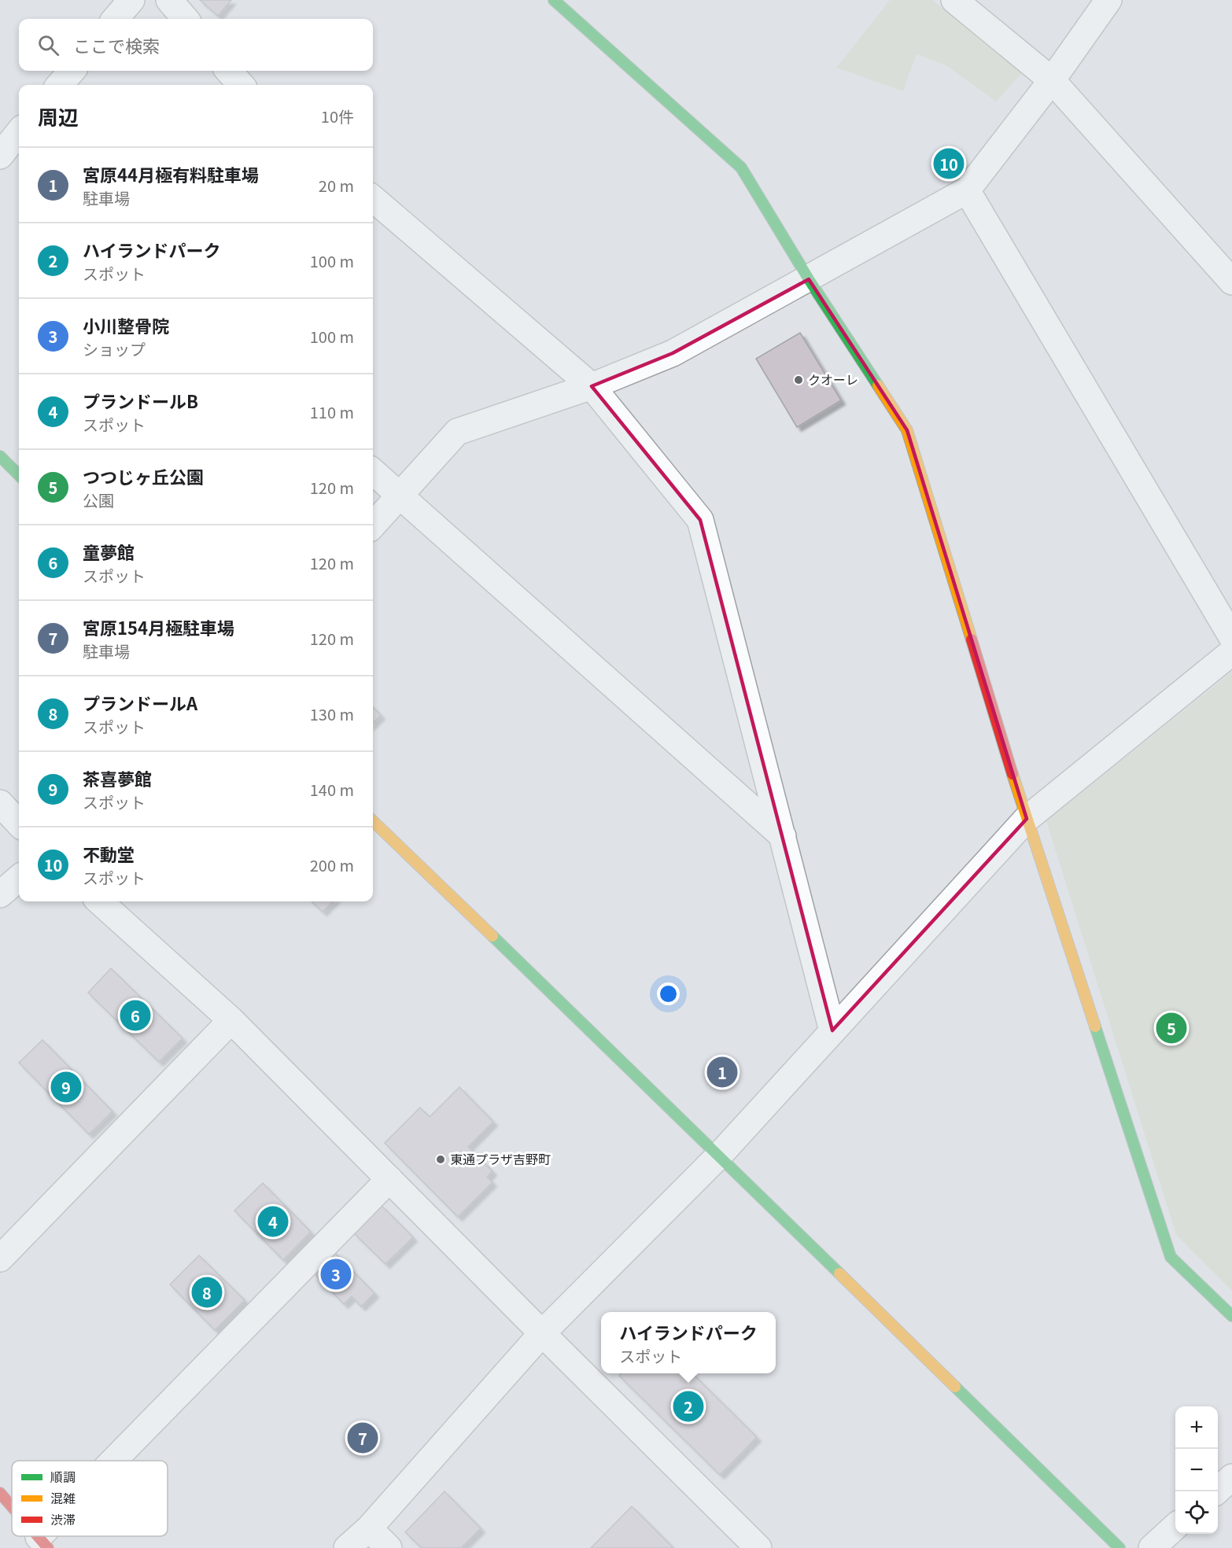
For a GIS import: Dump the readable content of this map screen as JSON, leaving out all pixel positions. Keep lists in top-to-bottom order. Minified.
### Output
{"places":["クオーレ","東通プラザ吉野町"],"legend":["順調","混雑","渋滞"],"page":{"search":"ここで検索","heading":["周辺","10件"],"pins":["10","6","5","1","9","4","3","8","2","7"],"list":[{"mark":"1","name":"宮原44月極有料駐車場","note":"駐車場","value":"20 m"},{"mark":"2","name":"ハイランドパーク","note":"スポット","value":"100 m"},{"mark":"3","name":"小川整骨院","note":"ショップ","value":"100 m"},{"mark":"4","name":"プランドールB","note":"スポット","value":"110 m"},{"mark":"5","name":"つつじヶ丘公園","note":"公園","value":"120 m"},{"mark":"6","name":"童夢館","note":"スポット","value":"120 m"},{"mark":"7","name":"宮原154月極駐車場","note":"駐車場","value":"120 m"},{"mark":"8","name":"プランドールA","note":"スポット","value":"130 m"},{"mark":"9","name":"茶喜夢館","note":"スポット","value":"140 m"},{"mark":"10","name":"不動堂","note":"スポット","value":"200 m"}],"popup":["ハイランドパーク","スポット"],"map_buttons":["+","−"]}}
